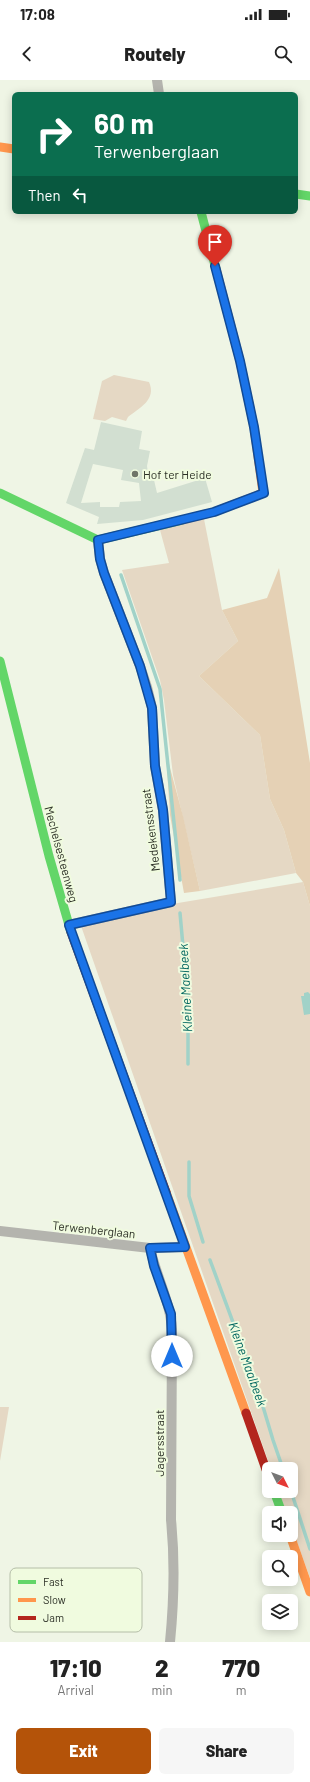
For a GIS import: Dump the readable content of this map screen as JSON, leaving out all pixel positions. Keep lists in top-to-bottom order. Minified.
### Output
{"streets":{"main road":["Mechelsesteenweg"],"street":["Medekensstraat","Terwenberglaan","Jagersstraat"]},"crossings":[["Medekensstraat","Mechelsesteenweg"],["Mechelsesteenweg","Terwenberglaan"],["Terwenberglaan","Jagersstraat"]],"water":["Kleine Maelbeek","Kleine Maalbeek"],"places":["Hof ter Heide"],"legend":["Fast","Slow","Jam"],"north":"bottom right","page":{"status":"17:08","header":"Routely","turn":["60 m","Terwenberglaan"],"then":"Then","eta":["17:10","Arrival","2","min","770","m"],"buttons":["Exit","Share"]}}
